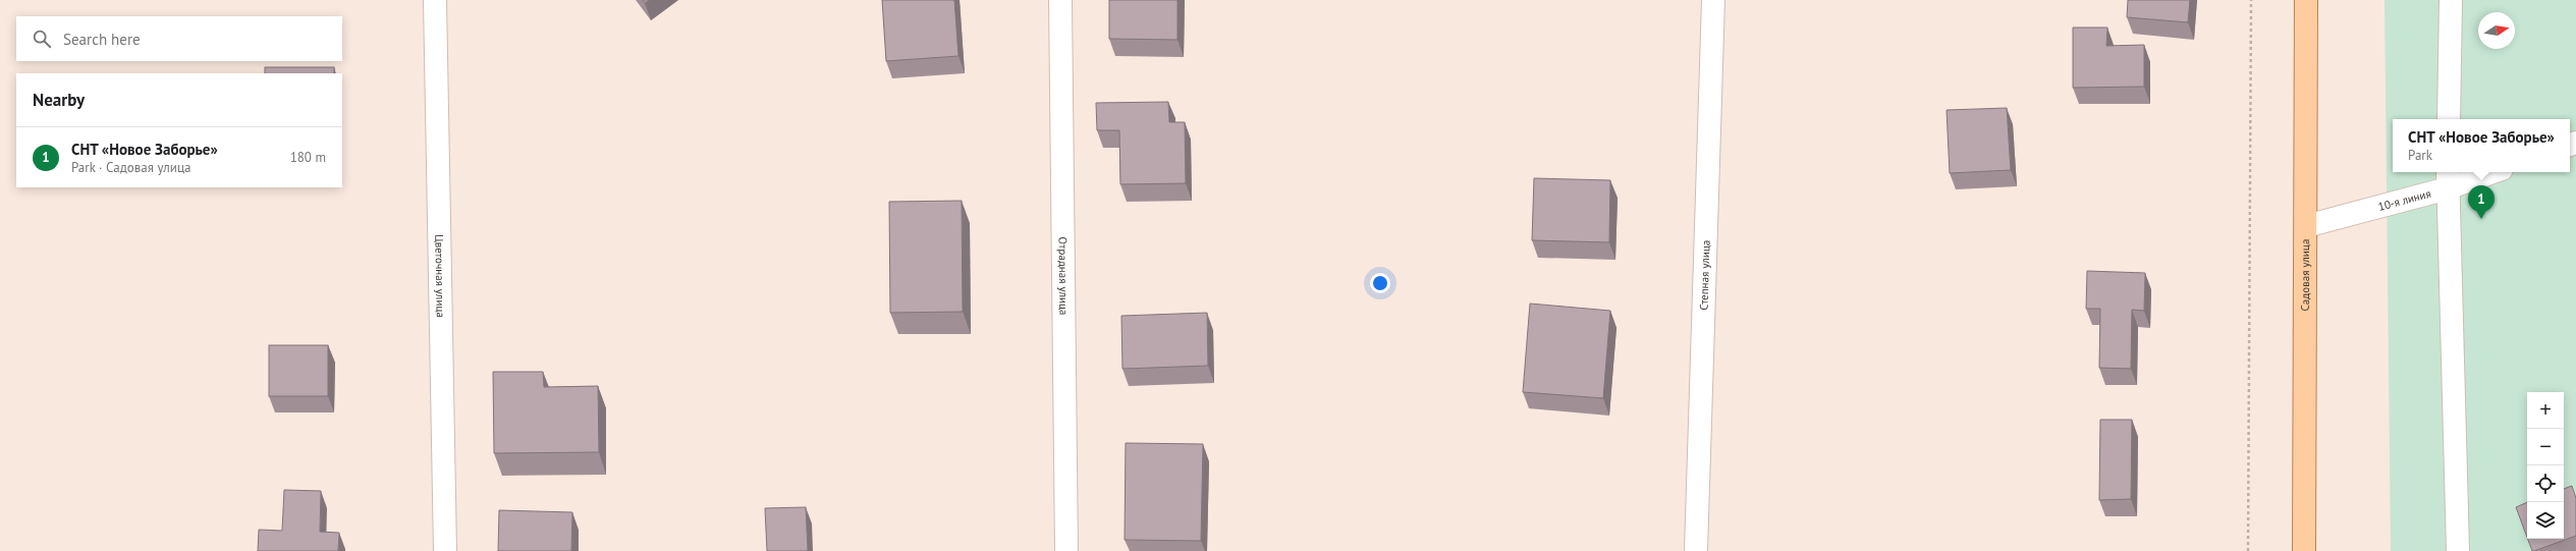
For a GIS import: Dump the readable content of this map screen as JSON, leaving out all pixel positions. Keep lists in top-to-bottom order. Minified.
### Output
{"streets":{"main road":["Садовая улица"],"street":["10-я линия","Цветочная улица","Отрадная улица","Степная улица"]},"crossings":[["10-я линия","Садовая улица"]],"north":"right","page":{"search":"Search here","heading":"Nearby","popup":["СНТ «Новое Заборье»","Park"],"list":[{"mark":"1","name":"СНТ «Новое Заборье»","note":"Park · Садовая улица","value":"180 m"}],"pins":"1","map_buttons":["+","−"]}}
